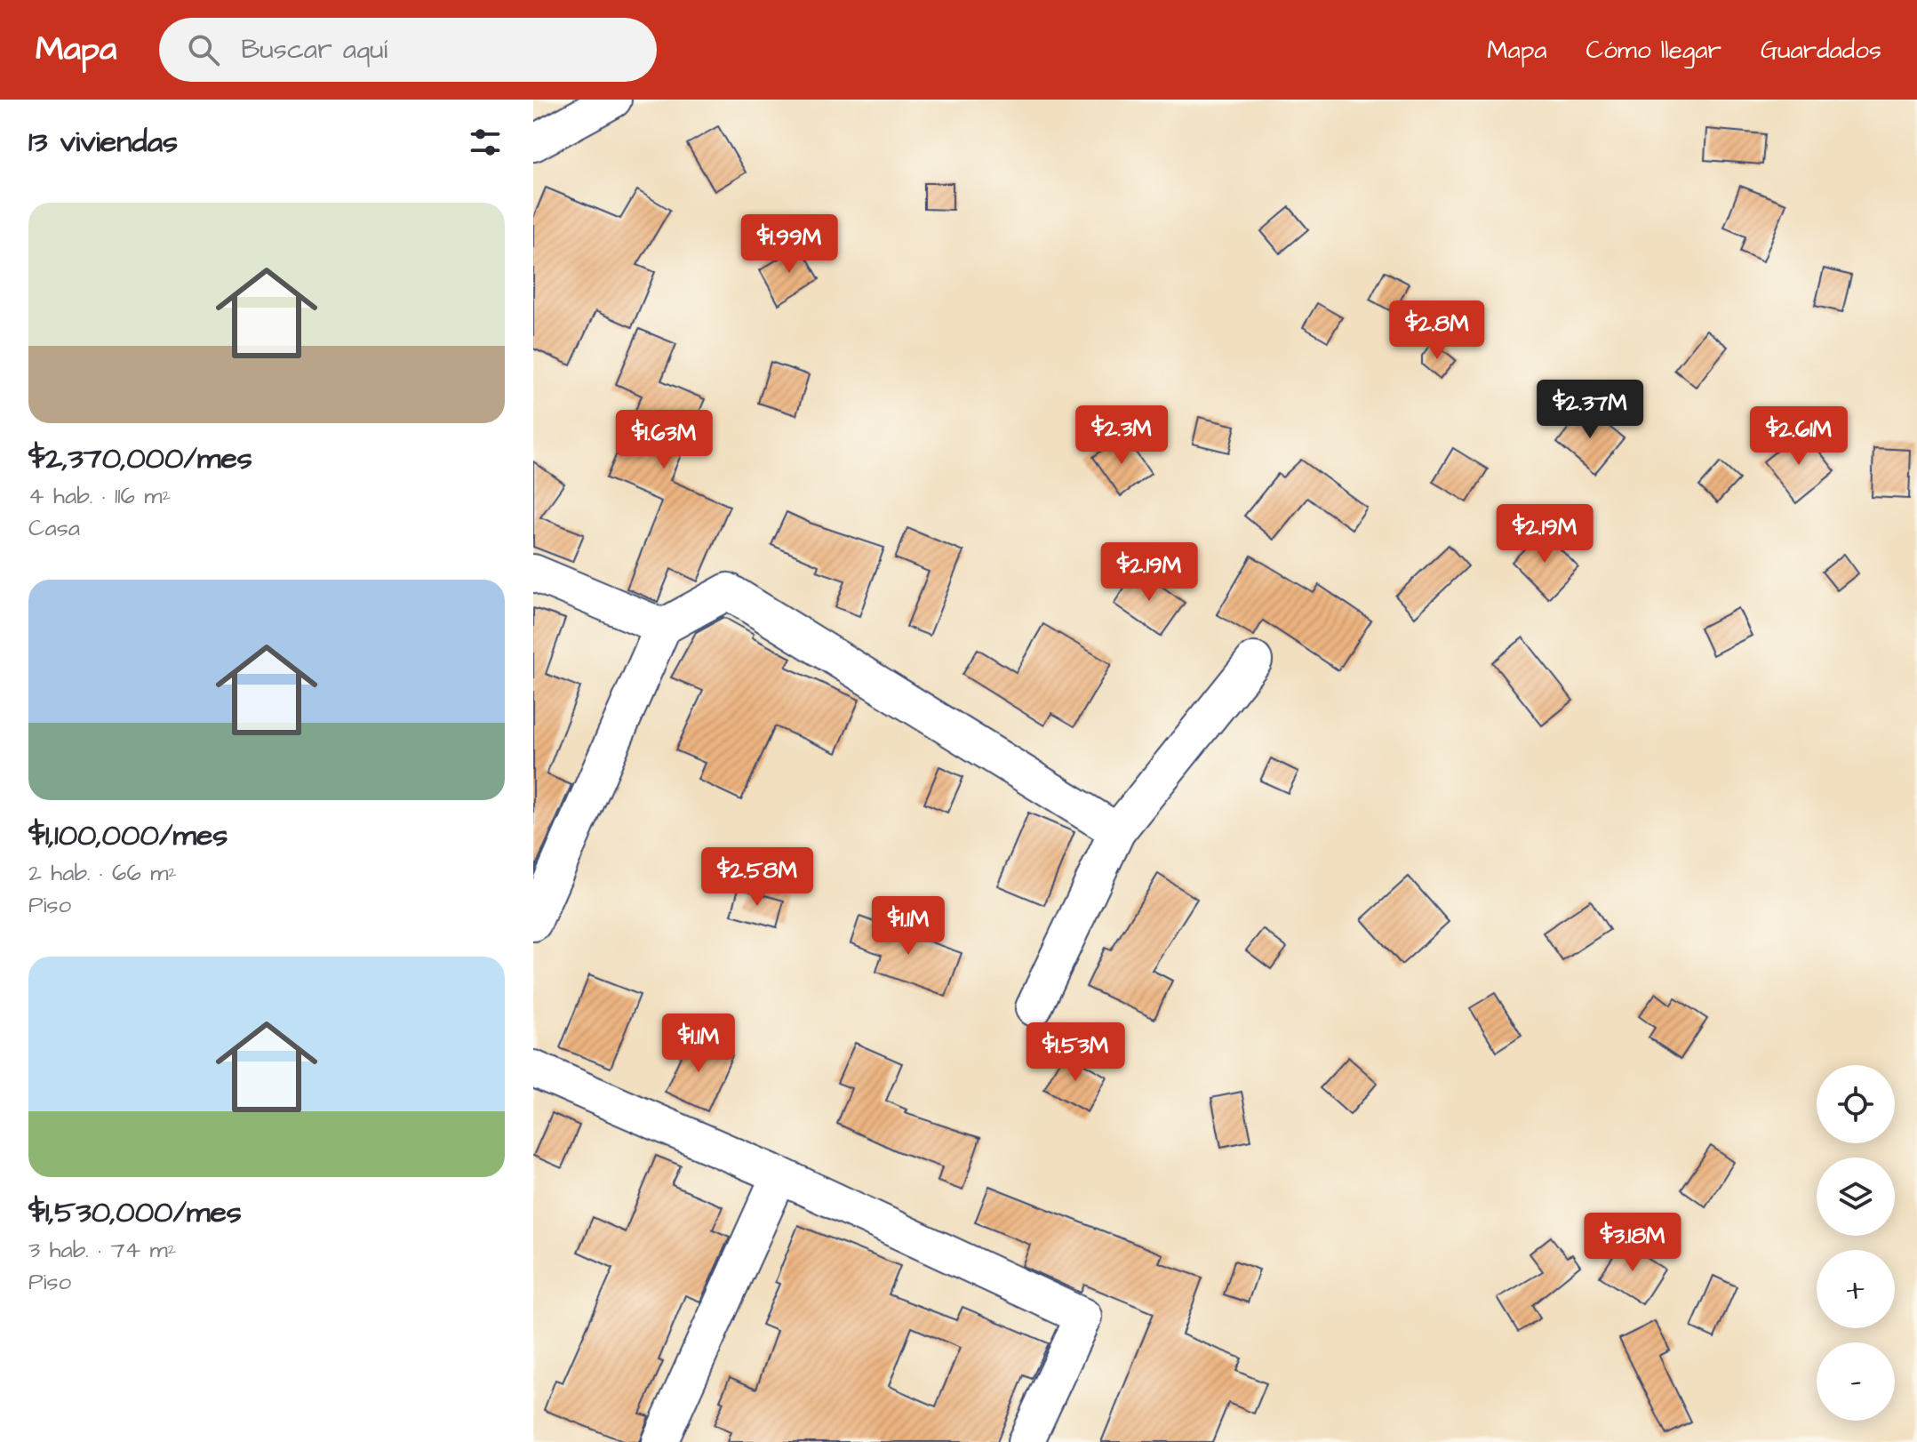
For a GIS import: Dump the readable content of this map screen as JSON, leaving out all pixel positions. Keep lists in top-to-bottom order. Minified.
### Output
{"page":{"header":"Mapa","search":"Buscar aquí","nav":["Mapa","Cómo llegar","Guardados"],"heading":"13 viviendas","list":[{"name":"$2,370,000/mes","note":"4 hab. · 116 m² · Casa"},{"name":"$1,100,000/mes","note":"2 hab. · 66 m² · Piso"},{"name":"$1,530,000/mes","note":"3 hab. · 74 m² · Piso"}],"price":["$1.99M","$2.8M","$2.37M","$2.3M","$2.61M","$1.63M","$2.19M","$2.19M","$2.58M","$1.1M","$1.1M","$1.53M","$3.18M"],"map_buttons":["+","−"]}}
